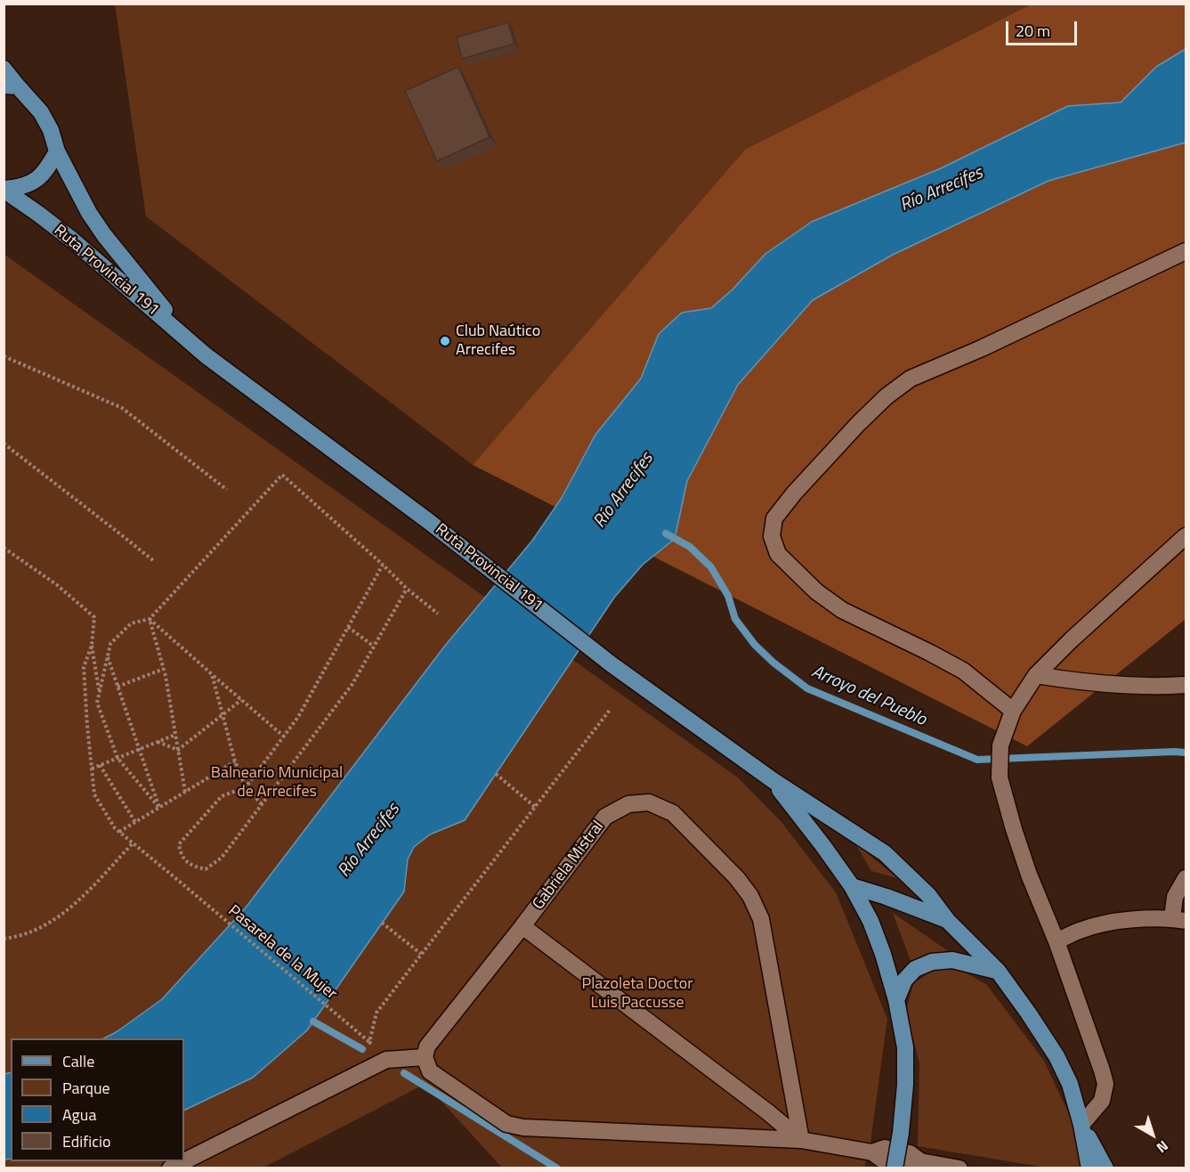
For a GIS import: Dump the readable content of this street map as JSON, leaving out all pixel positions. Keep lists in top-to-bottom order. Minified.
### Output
{"streets":{"main road":["Ruta Provincial 191"],"street":["Gabriela Mistral"],"path":["Pasarela de la Mujer"]},"water":["Río Arrecifes","Arroyo del Pueblo"],"parks":["Balneario Municipal de Arrecifes","Plazoleta Doctor Luis Paccusse"],"places":["Club Naútico Arrecifes"],"legend":["Calle","Parque","Agua","Edificio"],"scale_bar":"20 m","north":"bottom right"}
